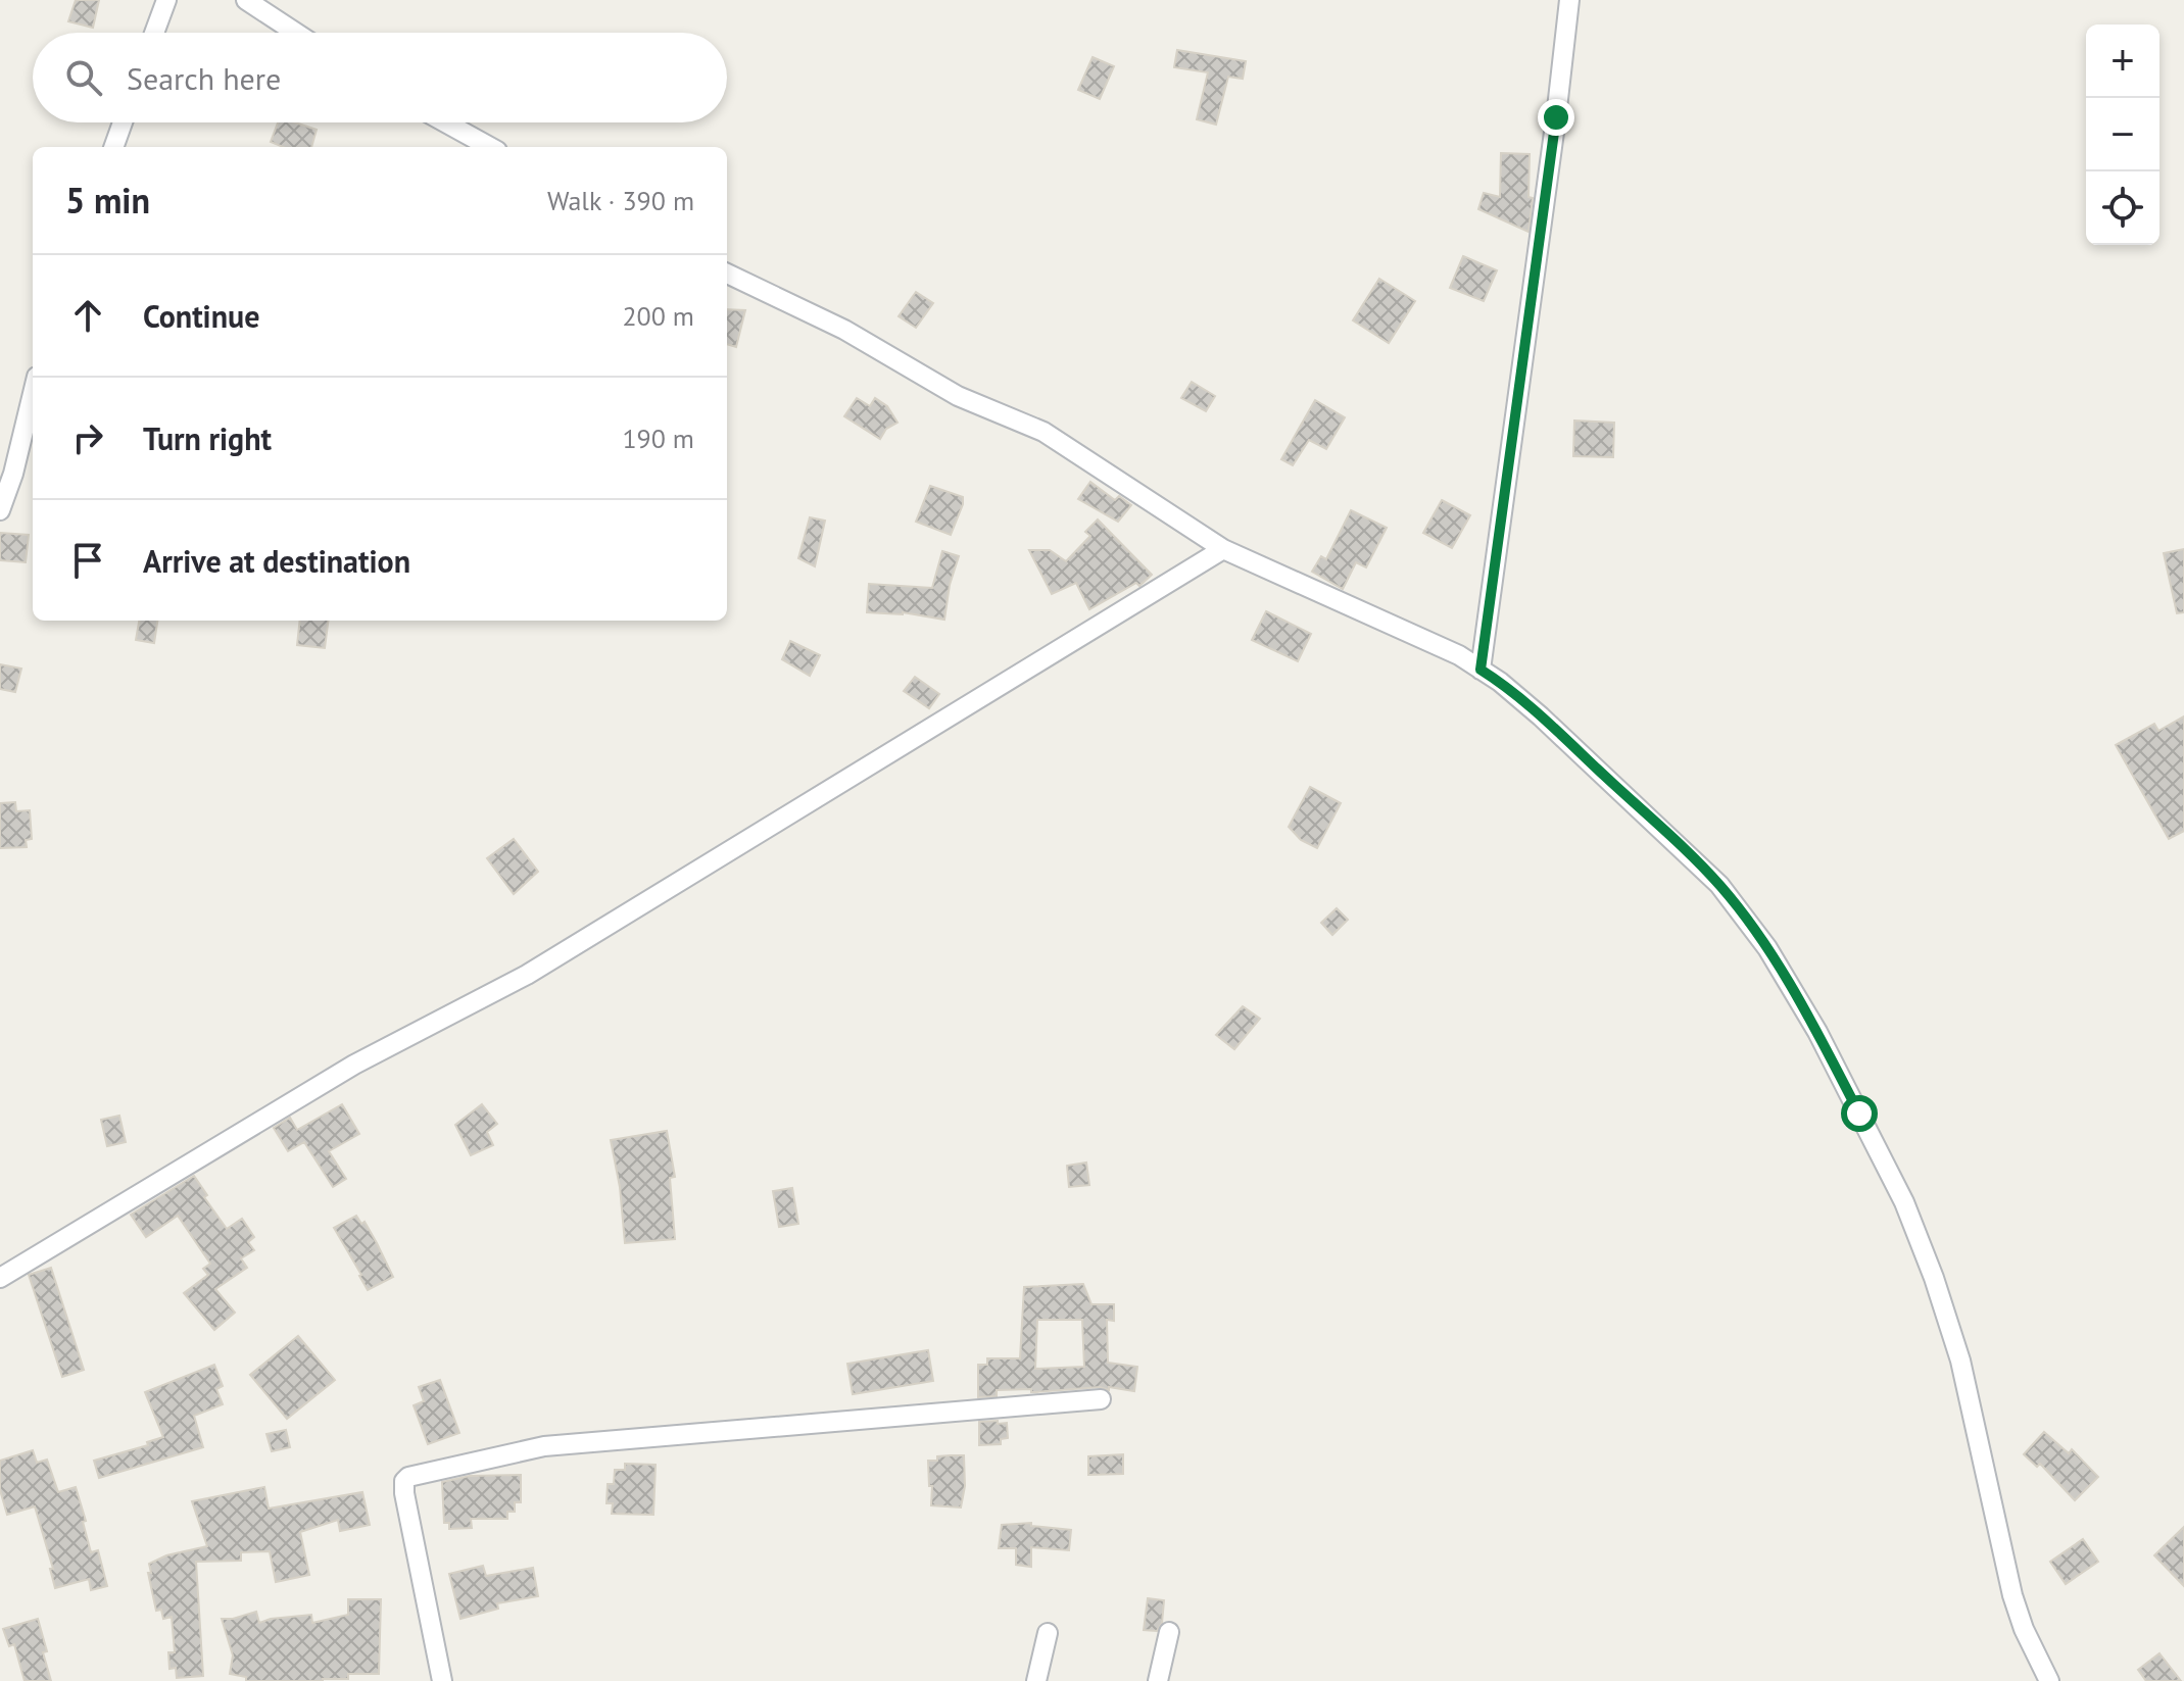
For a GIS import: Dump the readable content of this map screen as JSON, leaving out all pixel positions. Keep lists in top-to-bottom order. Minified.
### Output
{"page":{"map_buttons":["+","−"],"search":"Search here","heading":["5 min","Walk · 390 m"],"list":[["Continue","200 m"],["Turn right","190 m"],"Arrive at destination"]}}
